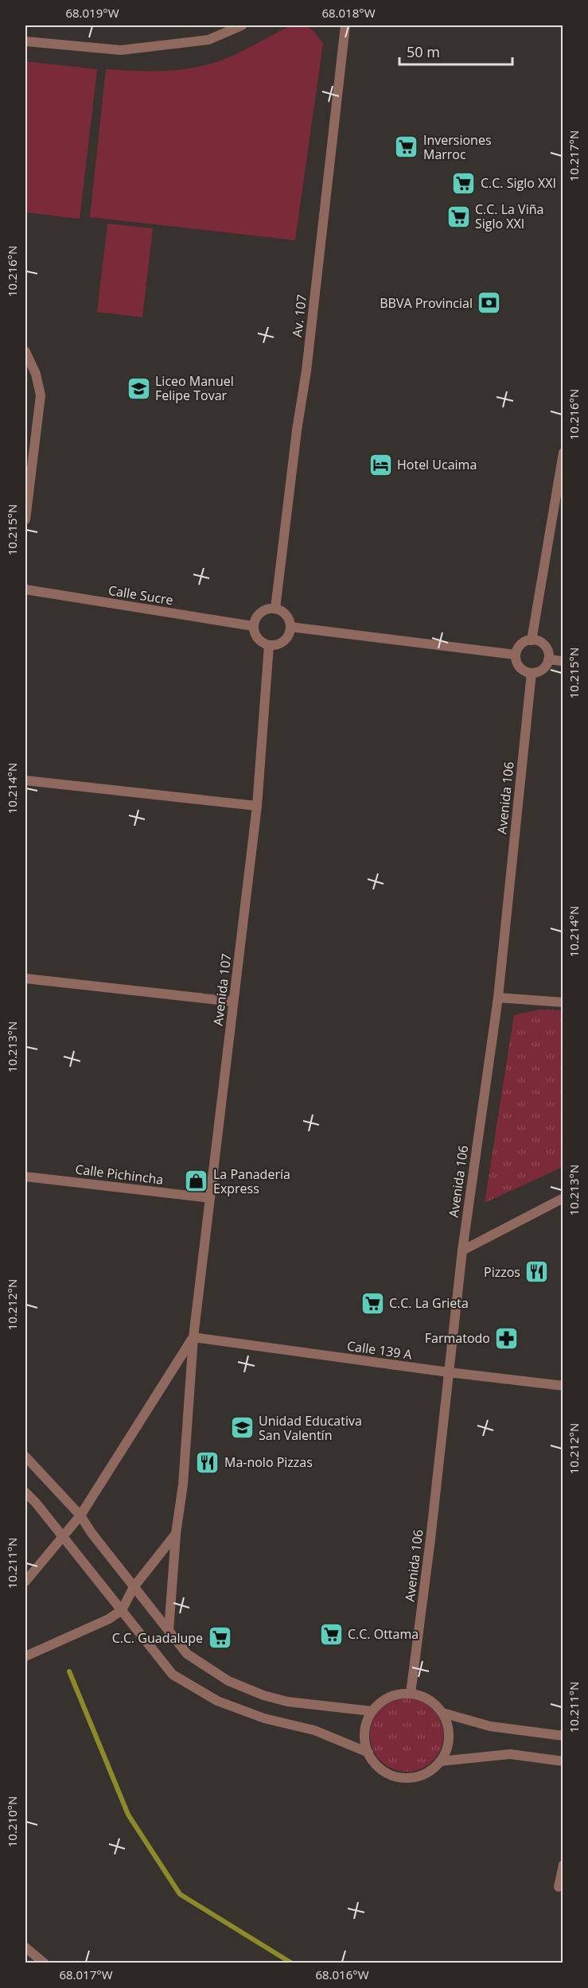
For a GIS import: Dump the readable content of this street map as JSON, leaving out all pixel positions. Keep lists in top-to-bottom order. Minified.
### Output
{"streets":{"street":["Av. 107","Calle Sucre","Avenida 106","Avenida 107","Calle Pichincha","Calle 139 A"]},"crossings":[["Av. 107","Calle Sucre"],["Av. 107","Avenida 107"],["Calle Sucre","Avenida 107"],["Avenida 106","Calle 139 A"],["Avenida 107","Calle Pichincha"],["Avenida 107","Calle 139 A"]],"places":{"supermarket":["Inversiones Marroc","C.C. Siglo XXI","C.C. La Viña Siglo XXI","C.C. La Grieta","C.C. Ottama","C.C. Guadalupe"],"bank":["BBVA Provincial"],"school or university":["Liceo Manuel Felipe Tovar","Unidad Educativa San Valentín"],"hotel":["Hotel Ucaima"],"shop":["La Panadería Express"],"restaurant":["Pizzos","Ma-nolo Pizzas"],"pharmacy":["Farmatodo"]},"scale_bar":"50 m","coordinates":["68.019°W","68.018°W","10.217°N","10.216°N","10.215°N","10.214°N","10.213°N","10.212°N","10.211°N","10.210°N","68.017°W","68.016°W"]}
